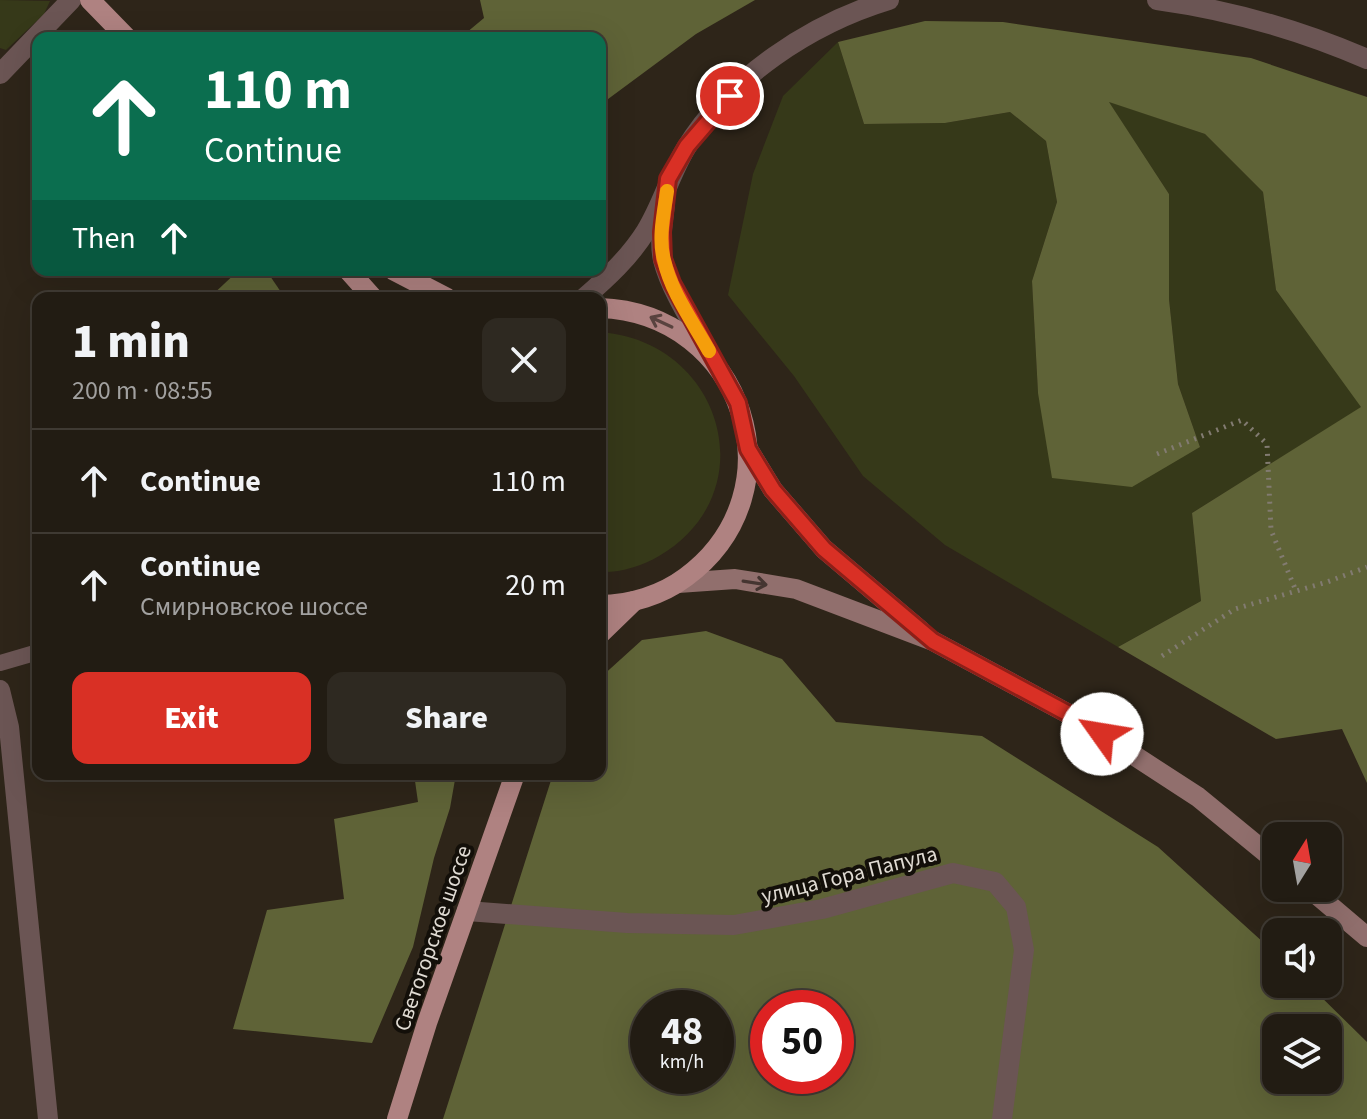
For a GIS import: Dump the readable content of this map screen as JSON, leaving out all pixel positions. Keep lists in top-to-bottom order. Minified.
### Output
{"streets":{"main road":["Светогорское шоссе"],"street":["улица Гора Папула"]},"crossings":[["улица Гора Папула","Светогорское шоссе"]],"north":"top","page":{"turn":["110 m","Continue"],"then":"Then","heading":["1 min","200 m · 08:55"],"list":[{"name":"Continue","value":"110 m"},{"name":"Continue","note":"Смирновское шоссе","value":"20 m"}],"buttons":["Exit","Share"],"speed":"48 km/h","limit":"50"}}
